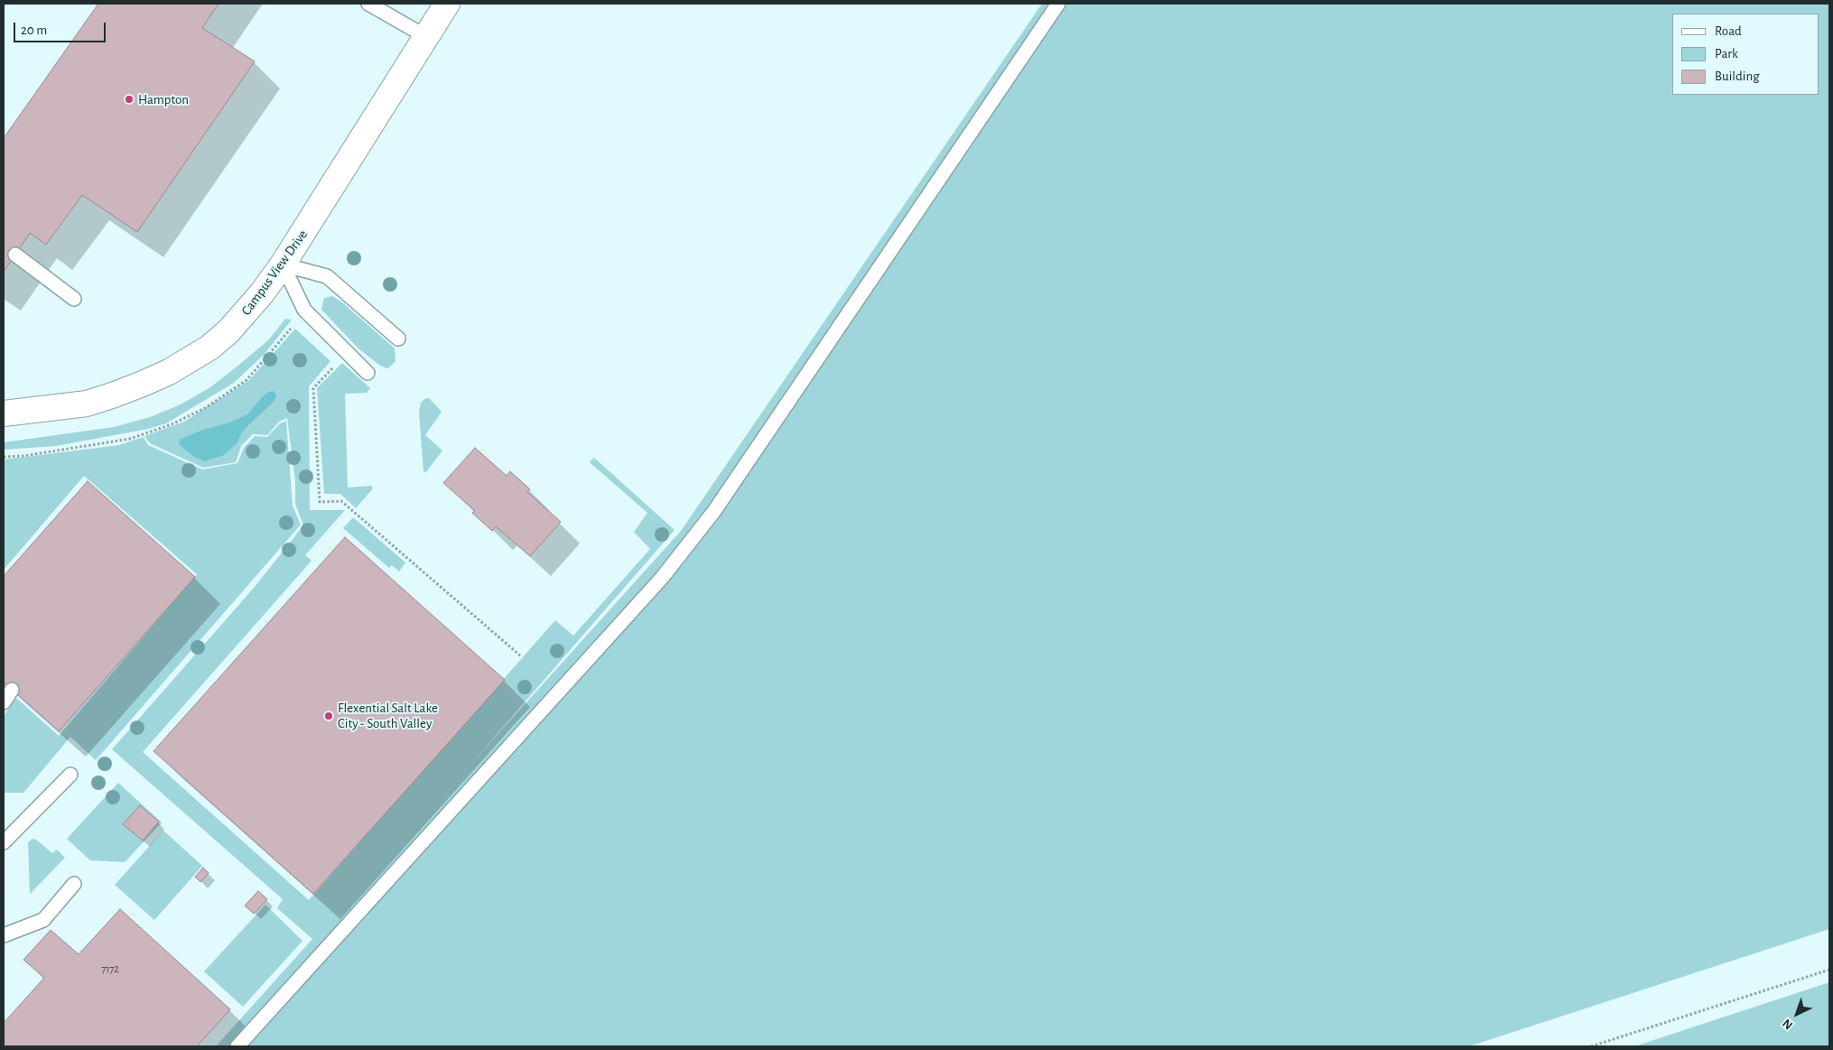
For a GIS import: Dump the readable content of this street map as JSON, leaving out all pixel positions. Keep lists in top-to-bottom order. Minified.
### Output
{"streets":{"street":["Campus View Drive"]},"places":["Hampton","Flexential Salt Lake City - South Valley"],"house_numbers":["7172"],"legend":["Road","Park","Building"],"scale_bar":"20 m","north":"bottom left"}
